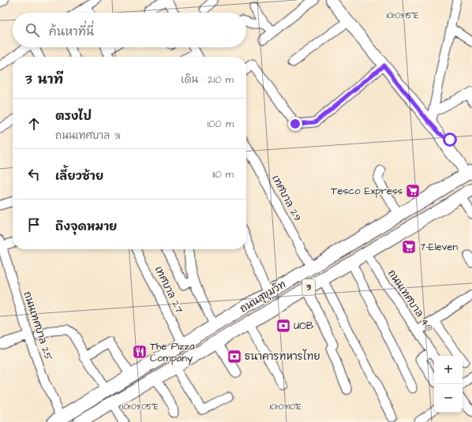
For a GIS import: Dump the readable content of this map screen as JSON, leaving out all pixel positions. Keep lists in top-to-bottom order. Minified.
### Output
{"streets":{"highway":["3","ถนนสุขุมวิท"],"street":["เทศบาล 29","เทศบาล 27","ถนนเทศบาล 40","ถนนเทศบาล 25"]},"crossings":[["เทศบาล 29","ถนนสุขุมวิท"],["เทศบาล 27","ถนนสุขุมวิท"],["ถนนสุขุมวิท","ถนนเทศบาล 40"],["ถนนสุขุมวิท","ถนนเทศบาล 25"]],"places":{"supermarket":["Tesco Express","7-Eleven"],"bank":["UOB","ธนาคารทหารไทย"],"restaurant":["The Pizza Company"]},"page":{"search":"ค้นหาที่นี่","heading":["3 นาที","เดิน · 210 m"],"list":[["ตรงไป","ถนนเทศบาล 31","100 m"],["เลี้ยวซ้าย","110 m"],"ถึงจุดหมาย"],"map_buttons":["+","−"]},"coordinates":["101°03'15\"E","101°03'05\"E","101°03'10\"E"]}
